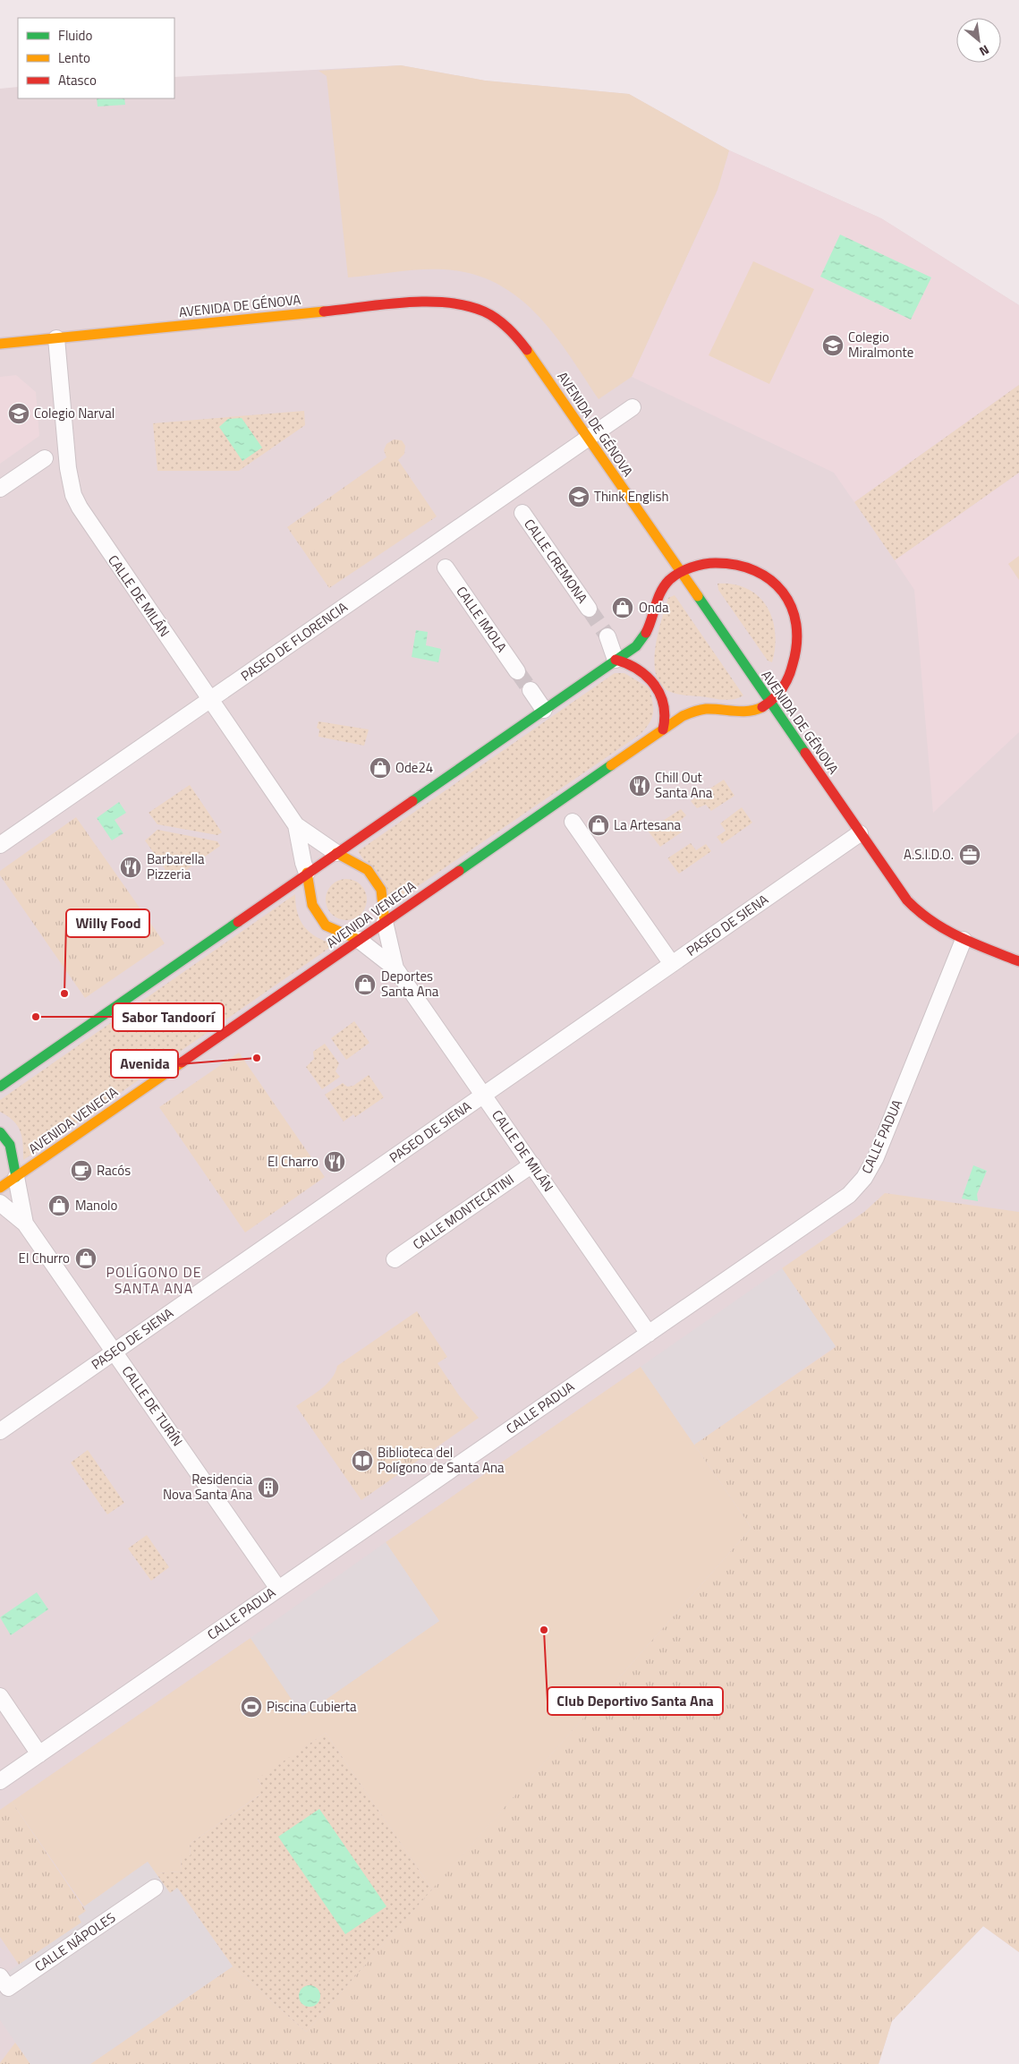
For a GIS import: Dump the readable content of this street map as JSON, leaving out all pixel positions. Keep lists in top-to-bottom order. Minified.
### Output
{"streets":{"street":["AVENIDA DE GÉNOVA","CALLE CREMONA","CALLE DE MILÁN","CALLE IMOLA","PASEO DE FLORENCIA","AVENIDA VENECIA","PASEO DE SIENA","CALLE PADUA","CALLE MONTECATINI","CALLE DE TURÍN","CALLE NÁPOLES"]},"crossings":[["AVENIDA DE GÉNOVA","CALLE DE MILÁN"],["AVENIDA DE GÉNOVA","PASEO DE FLORENCIA"],["AVENIDA DE GÉNOVA","AVENIDA VENECIA"],["AVENIDA DE GÉNOVA","PASEO DE SIENA"],["AVENIDA DE GÉNOVA","CALLE PADUA"],["CALLE DE MILÁN","PASEO DE FLORENCIA"],["CALLE DE MILÁN","AVENIDA VENECIA"],["CALLE DE MILÁN","PASEO DE SIENA"],["CALLE DE MILÁN","CALLE PADUA"],["CALLE DE MILÁN","CALLE MONTECATINI"],["AVENIDA VENECIA","CALLE DE TURÍN"],["PASEO DE SIENA","CALLE DE TURÍN"],["CALLE PADUA","CALLE DE TURÍN"]],"districts":["POLÍGONO DE SANTA ANA"],"places":{"school or university":["Colegio Miralmonte","Colegio Narval","Think English"],"shop":["Onda","Ode24","La Artesana","Deportes Santa Ana","Manolo","El Churro"],"restaurant":["Chill Out Santa Ana","Barbarella Pizzeria","El Charro"],"office":["A.S.I.D.O."],"other":["Willy Food","Sabor Tandoorí","Avenida","Club Deportivo Santa Ana"],"cafe":["Racós"],"library":["Biblioteca del Polígono de Santa Ana"],"building":["Residencia Nova Santa Ana"],"sports":["Piscina Cubierta"]},"legend":["Fluido","Lento","Atasco"],"north":"bottom right"}
